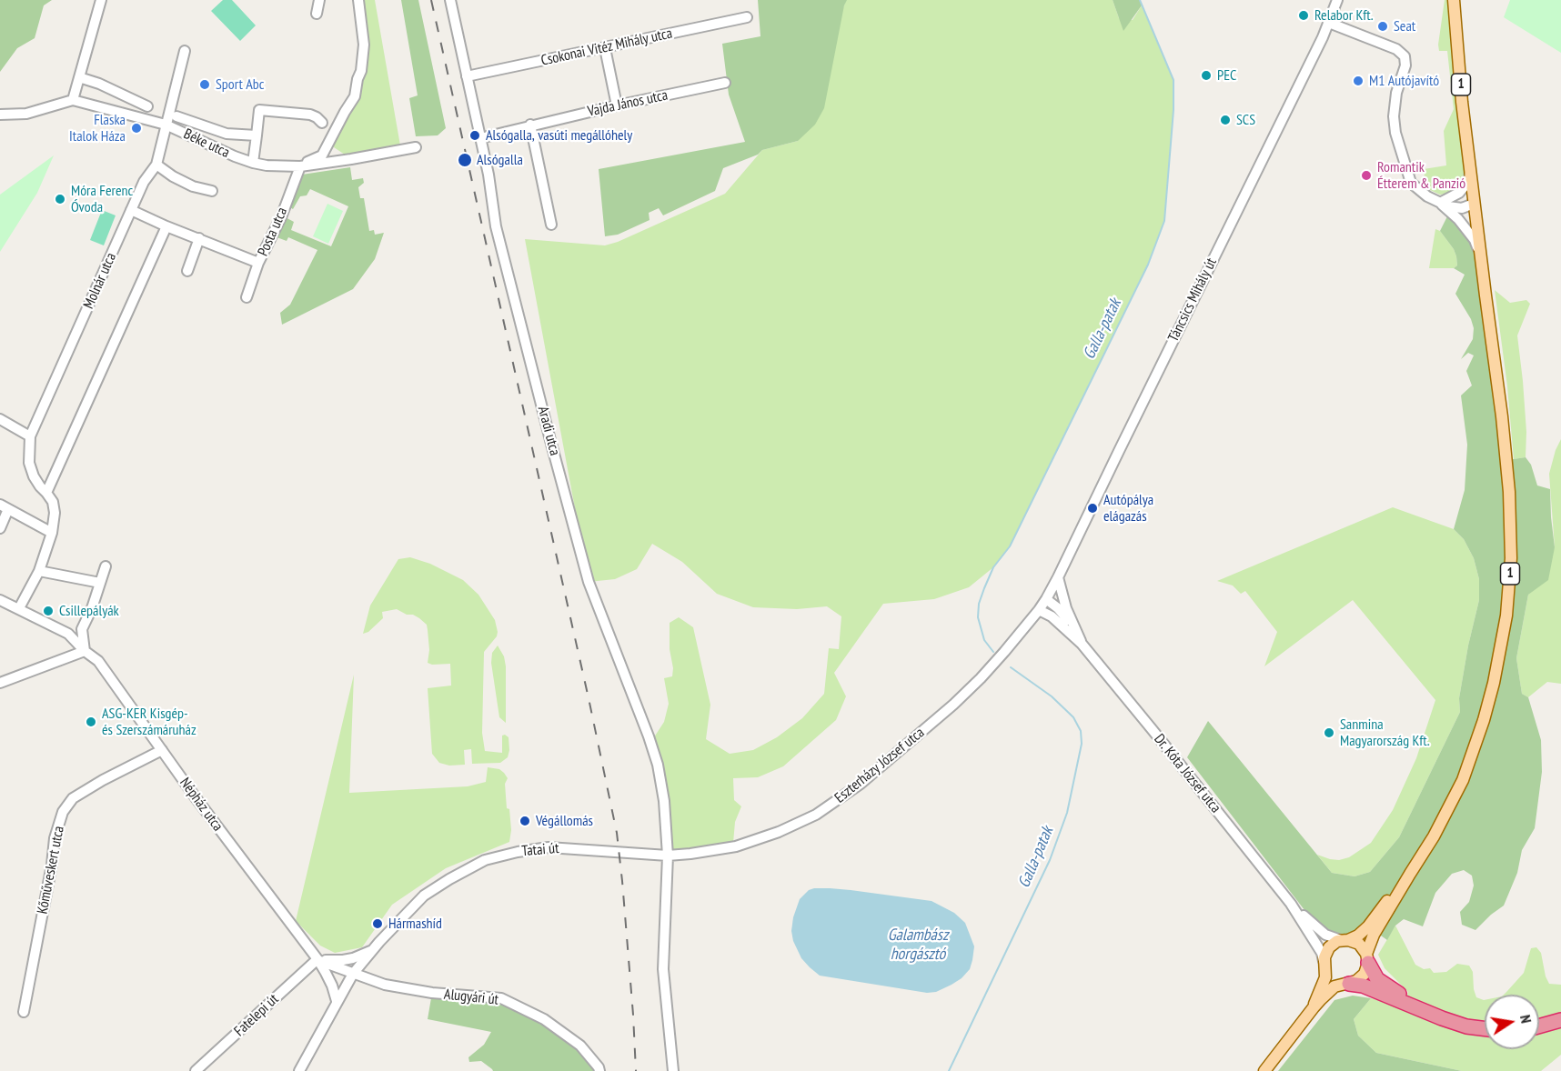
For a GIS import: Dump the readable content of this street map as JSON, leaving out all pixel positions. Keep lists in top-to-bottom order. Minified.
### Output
{"streets":{"main road":["1"],"street":["Csokonai Vitéz Mihály utca","Vajda János utca","Béke utca","Posta utca","Molnár utca","Táncsics Mihály út","Aradi utca","Eszterházy József utca","Dr. Kóta József utca","Népház utca","Tatai út","Kőműveskert utca","Alugyári út","Fatelepi út"]},"crossings":[["Csokonai Vitéz Mihály utca","Aradi utca"],["Vajda János utca","Aradi utca"],["Béke utca","Posta utca"],["Béke utca","Molnár utca"],["Molnár utca","Népház utca"],["Táncsics Mihály út","Eszterházy József utca"],["Táncsics Mihály út","Dr. Kóta József utca"],["Aradi utca","Eszterházy József utca"],["Aradi utca","Tatai út"],["Eszterházy József utca","Dr. Kóta József utca"],["Eszterházy József utca","Tatai út"],["Népház utca","Tatai út"],["Népház utca","Kőműveskert utca"],["Népház utca","Fatelepi út"],["Tatai út","Alugyári út"]],"water":["Galla-patak","Galambász horgásztó"],"places":["Relabor Kft.","Seat","PEC","M1 Autójavító","Sport Abc","SCS","Flaska Italok Háza","Alsógalla, vasúti megállóhely","Alsógalla","Romantik Étterem & Panzió","Móra Ferenc Óvoda","Autópálya elágazás","Csillepályák","ASG-KER Kisgép- és Szerszámáruház","Sanmina Magyarország Kft.","Végállomás","Hármashíd"],"north":"right"}
